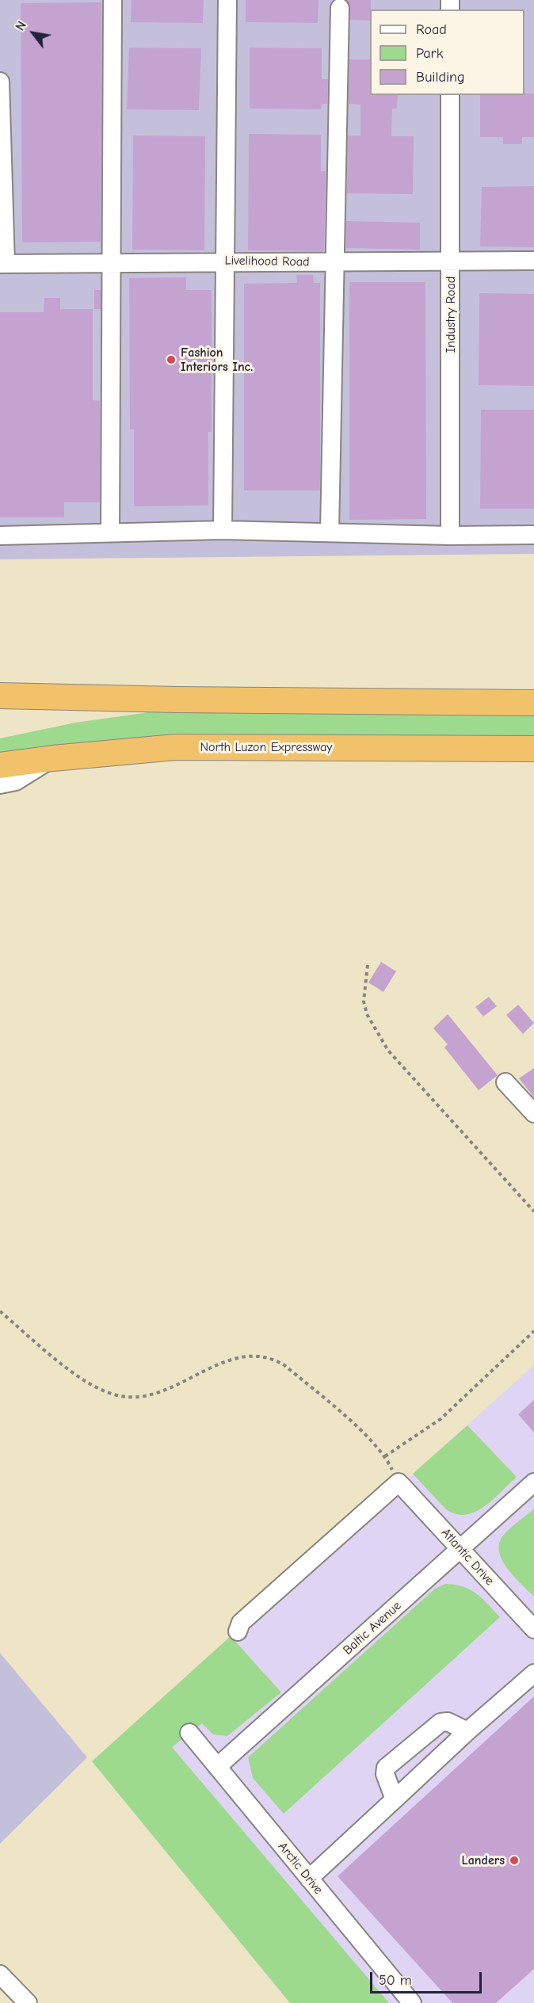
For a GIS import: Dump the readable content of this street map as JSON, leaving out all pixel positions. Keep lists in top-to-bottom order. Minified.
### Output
{"streets":{"highway":["North Luzon Expressway"],"street":["Livelihood Road","Industry Road","Atlantic Drive","Baltic Avenue","Arctic Drive"]},"crossings":[["Livelihood Road","Industry Road"],["Atlantic Drive","Baltic Avenue"],["Baltic Avenue","Arctic Drive"]],"places":["Fashion Interiors Inc.","Landers"],"legend":["Road","Park","Building"],"scale_bar":"50 m","north":"top left"}
